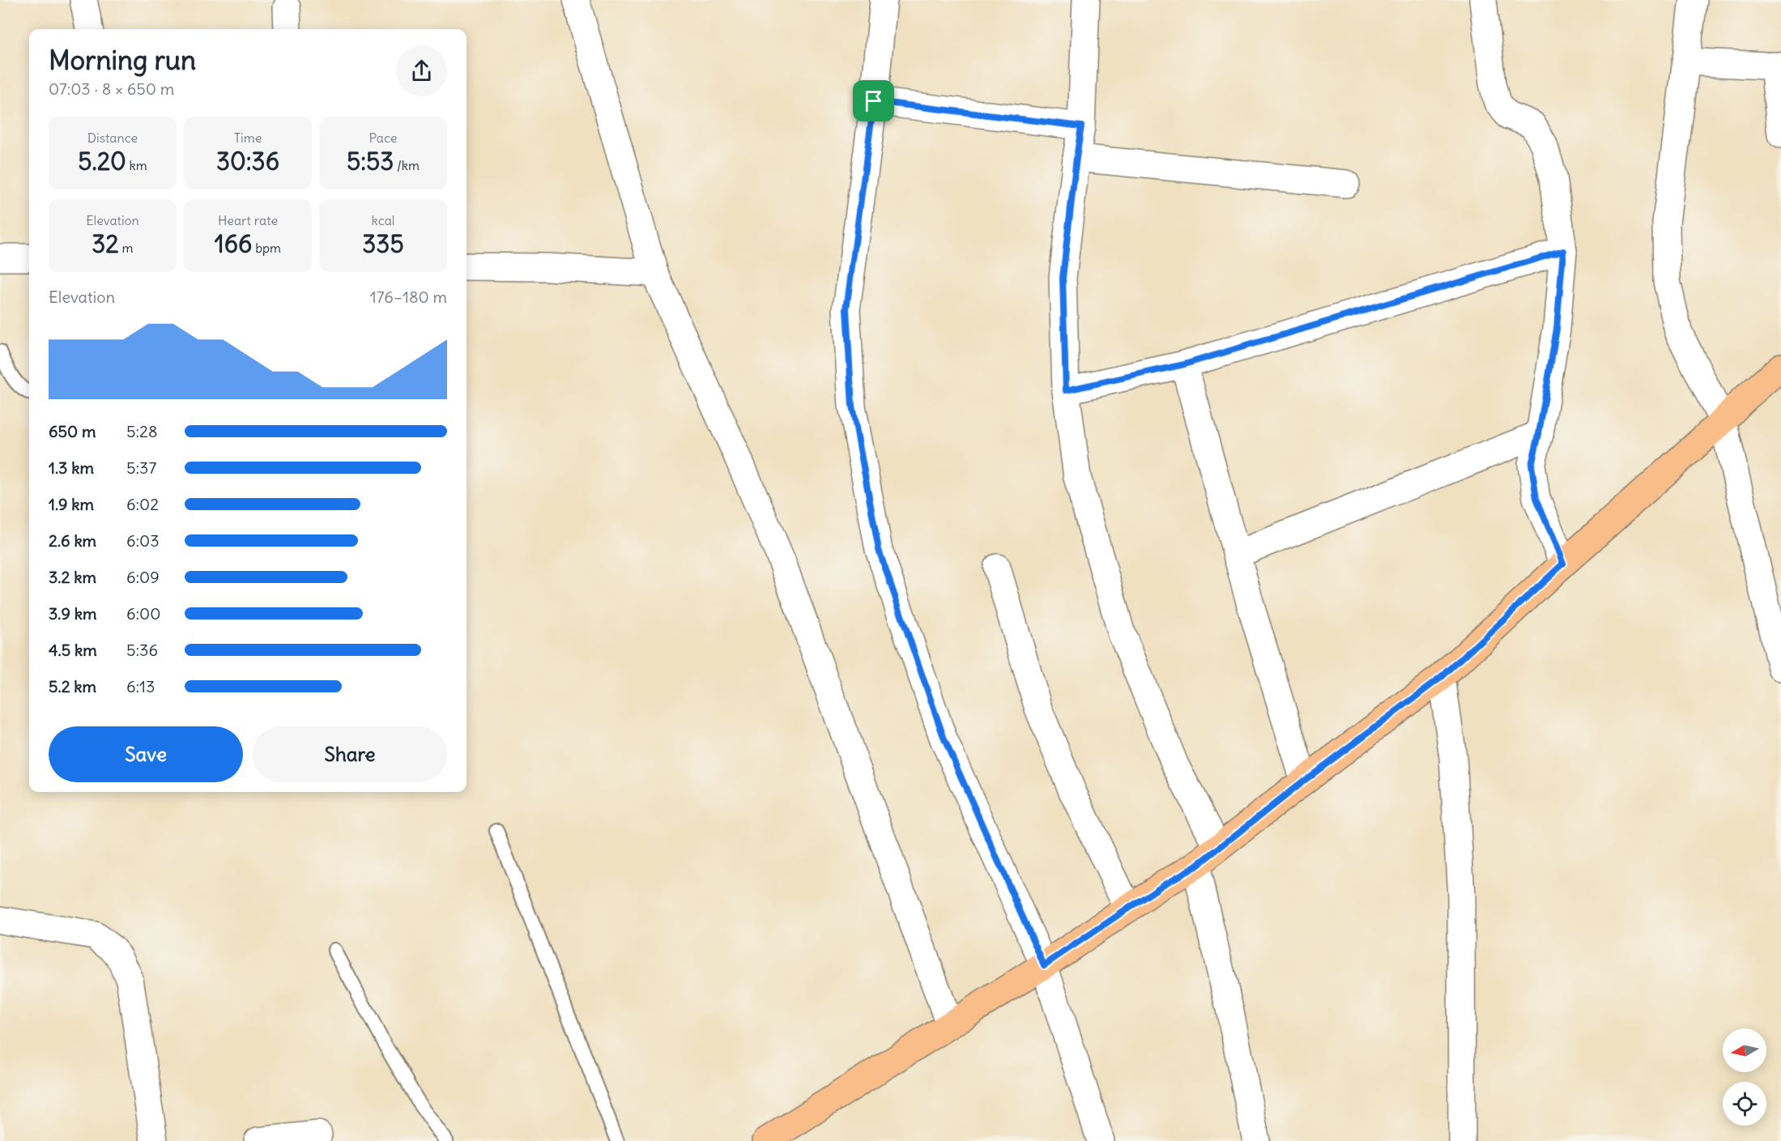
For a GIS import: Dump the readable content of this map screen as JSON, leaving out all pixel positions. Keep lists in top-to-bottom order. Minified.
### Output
{"north":"left","page":{"heading":["Morning run","07:03 · 8 × 650 m"],"stats":[["Distance","5.20 km"],["Time","30:36"],["Pace","5:53 /km"],["Elevation","32 m"],["Heart rate","166 bpm"],["kcal","335"]],"chart":["Elevation","176–180 m"],"list":[{"name":"650 m","note":"5:28"},{"name":"1.3 km","note":"5:37"},{"name":"1.9 km","note":"6:02"},{"name":"2.6 km","note":"6:03"},{"name":"3.2 km","note":"6:09"},{"name":"3.9 km","note":"6:00"},{"name":"4.5 km","note":"5:36"},{"name":"5.2 km","note":"6:13"}],"buttons":["Save","Share"]}}
